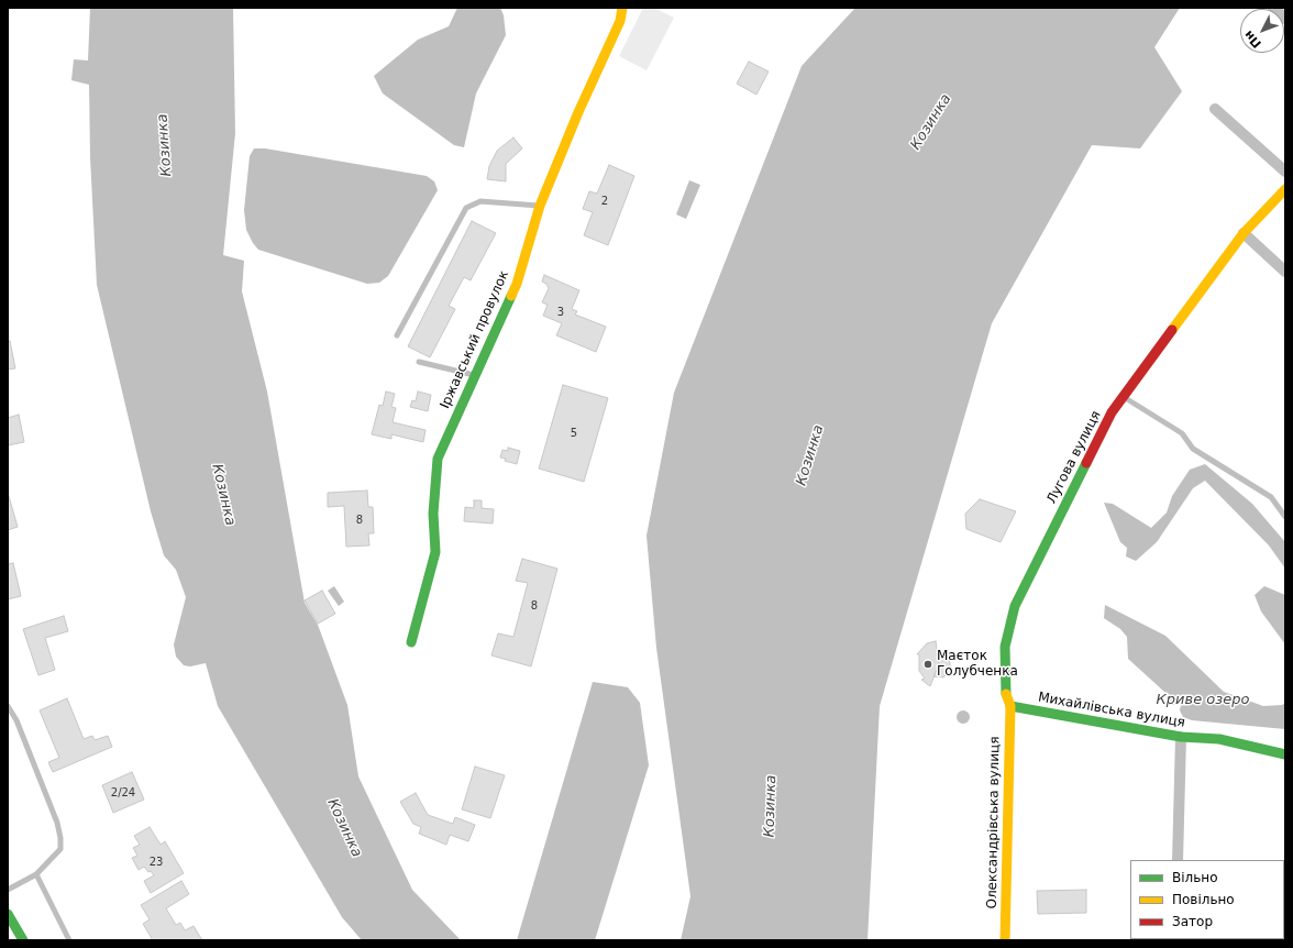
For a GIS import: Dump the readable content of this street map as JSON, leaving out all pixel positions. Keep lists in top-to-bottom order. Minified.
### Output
{"streets":{"street":["Іржавський провулок","Лугова вулиця","Михайлівська вулиця","Олександрівська вулиця"]},"crossings":[["Лугова вулиця","Михайлівська вулиця"],["Лугова вулиця","Олександрівська вулиця"],["Михайлівська вулиця","Олександрівська вулиця"]],"water":["Козинка","Криве озеро"],"places":["Маєток Голубченка"],"house_numbers":["2","3","5","8","8","2/24","23"],"legend":["Вільно","Повільно","Затор"],"north":"bottom left"}
